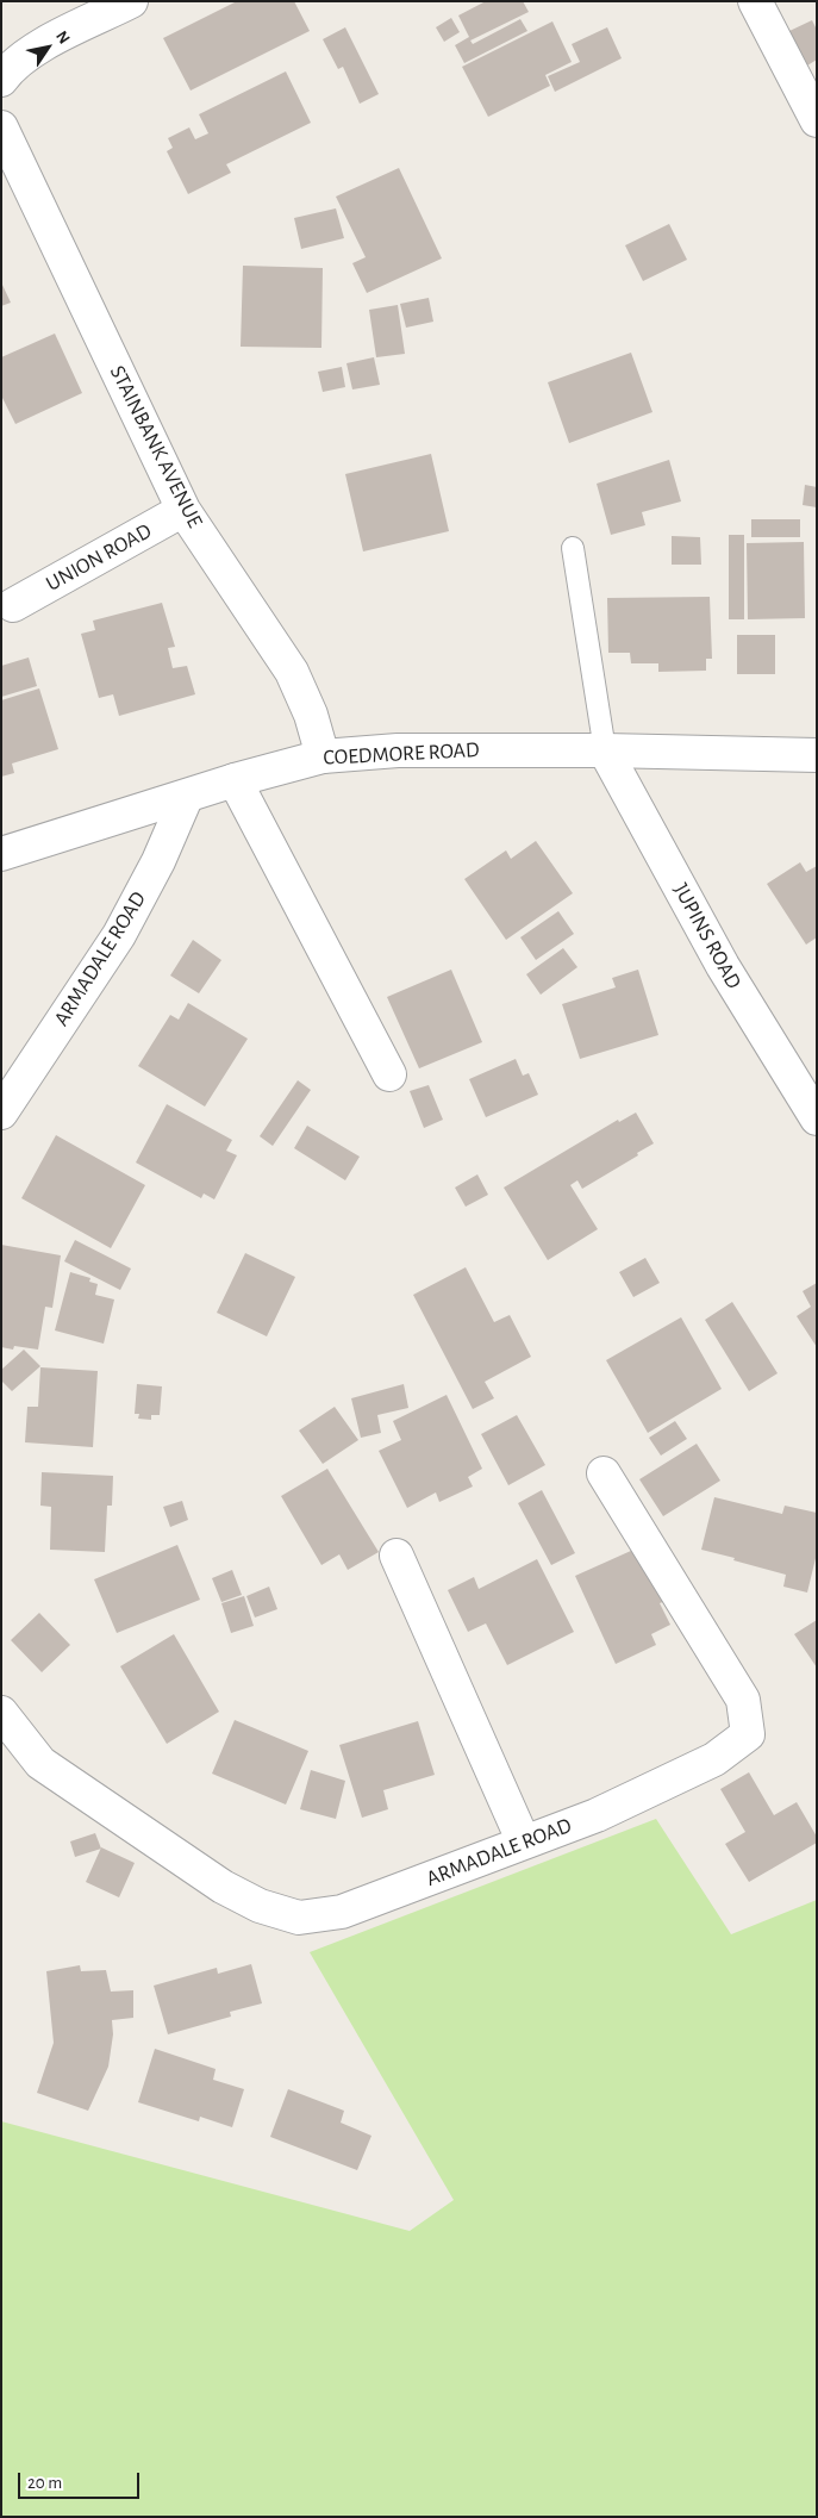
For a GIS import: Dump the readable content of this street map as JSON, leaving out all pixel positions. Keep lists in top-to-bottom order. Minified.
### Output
{"streets":{"street":["STAINBANK AVENUE","UNION ROAD","COEDMORE ROAD","JUPINS ROAD","ARMADALE ROAD"]},"crossings":[["STAINBANK AVENUE","UNION ROAD"],["STAINBANK AVENUE","COEDMORE ROAD"],["COEDMORE ROAD","JUPINS ROAD"],["COEDMORE ROAD","ARMADALE ROAD"]],"scale_bar":"20 m","north":"top right"}
